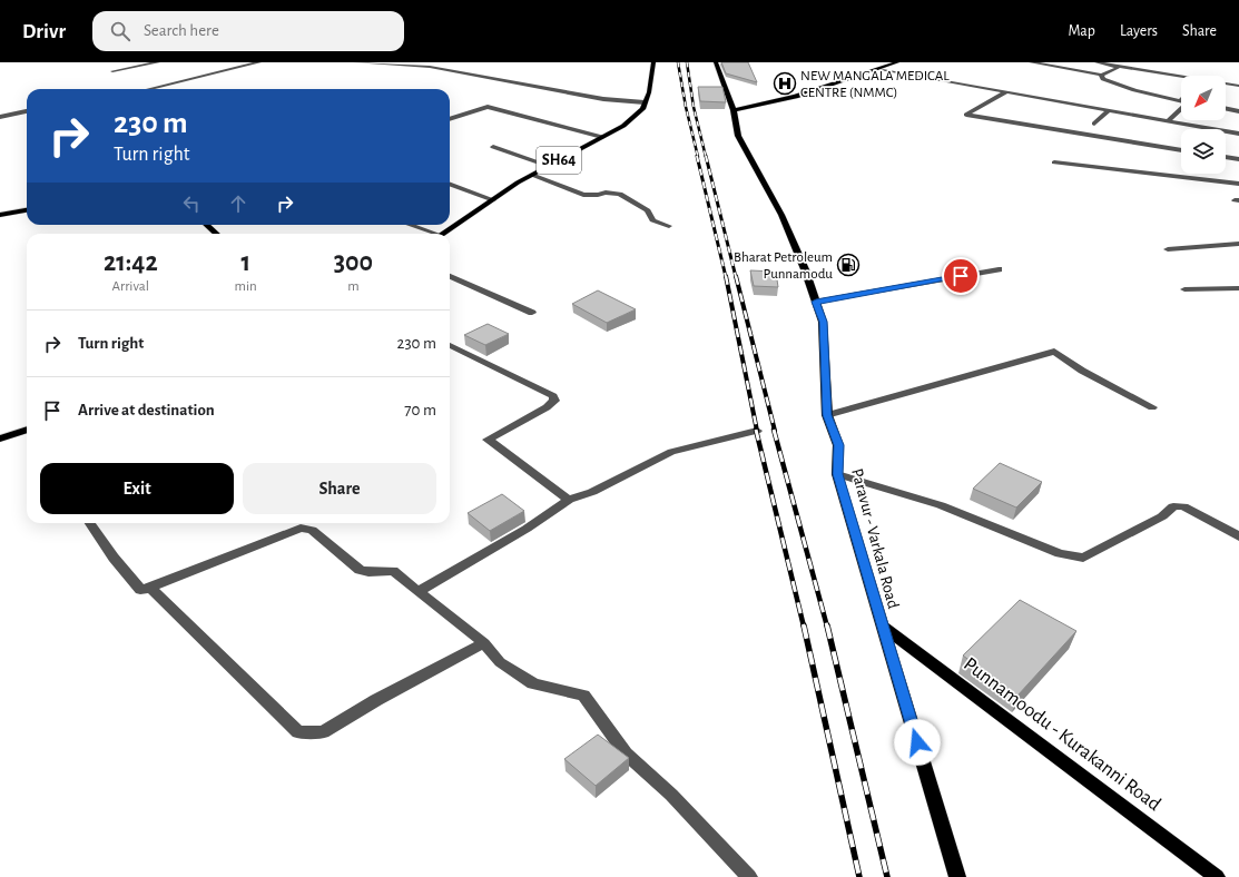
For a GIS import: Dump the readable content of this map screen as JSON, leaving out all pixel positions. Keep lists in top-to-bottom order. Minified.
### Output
{"streets":{"main road":["SH64","Paravur - Varkala Road","Punnamoodu - Kurakanni Road"]},"crossings":[["Paravur - Varkala Road","Punnamoodu - Kurakanni Road"]],"places":{"hospital":["NEW MANGALA MEDICAL CENTRE (NMMC)"],"fuel station":["Bharat Petroleum Punnamodu"]},"north":"bottom left","page":{"header":"Drivr","search":"Search here","nav":["Map","Layers","Share"],"turn":["230 m","Turn right"],"eta":["21:42","Arrival","1","min","300","m"],"list":[{"name":"Turn right","value":"230 m"},{"name":"Arrive at destination","value":"70 m"}],"buttons":["Exit","Share"]}}
